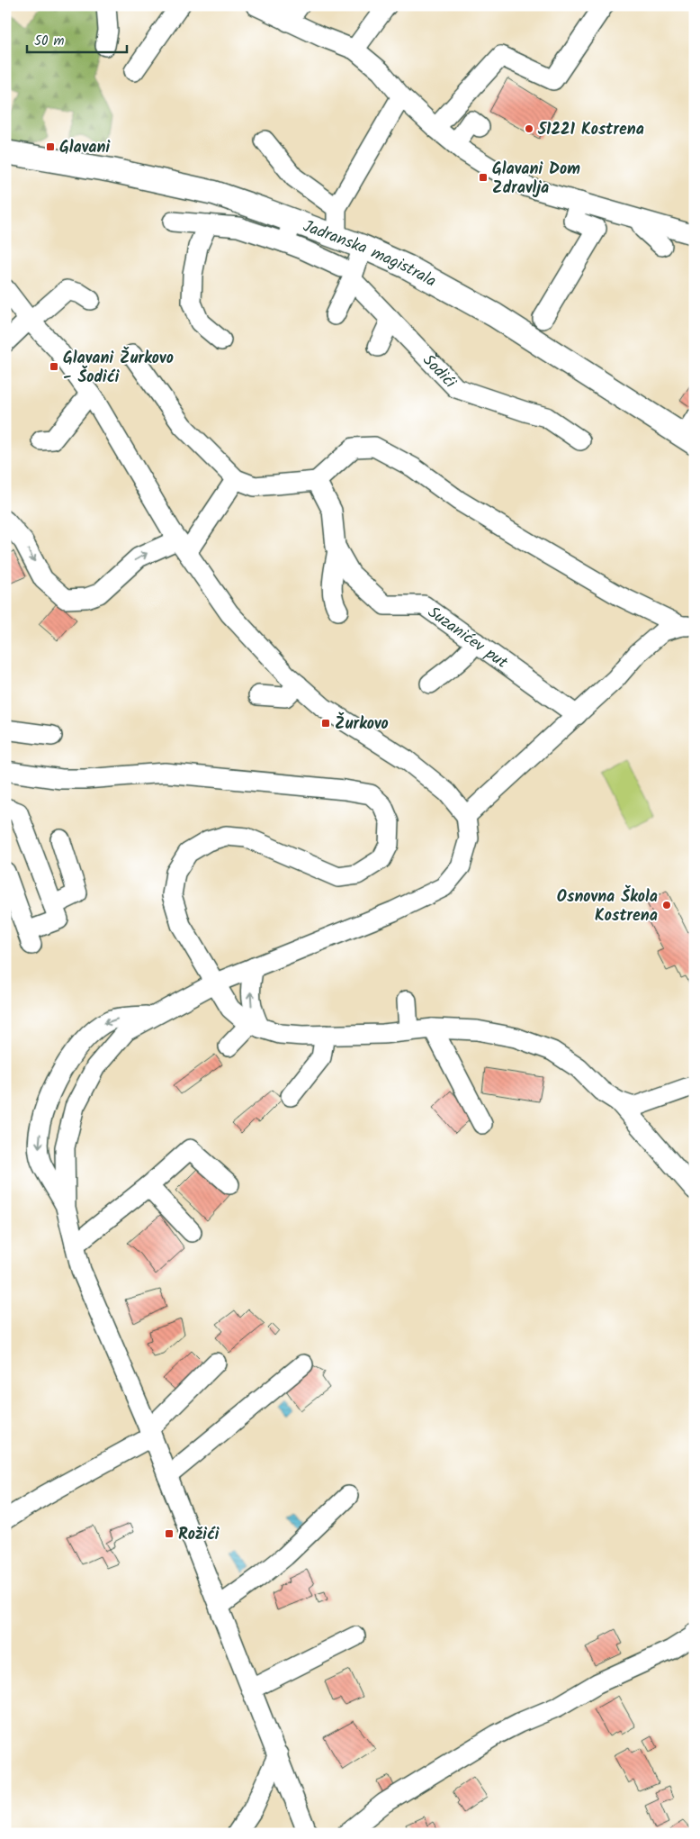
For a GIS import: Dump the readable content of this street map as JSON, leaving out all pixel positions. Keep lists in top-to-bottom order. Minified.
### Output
{"streets":{"main road":["Jadranska magistrala"],"street":["Šodići","Suzanićev put"]},"places":{"other":["51221 Kostrena","Osnovna Škola Kostrena"],"transit":["Glavani","Glavani Dom Zdravlja","Glavani Žurkovo - Šodići","Žurkovo","Rožići"]},"scale_bar":"50 m"}
